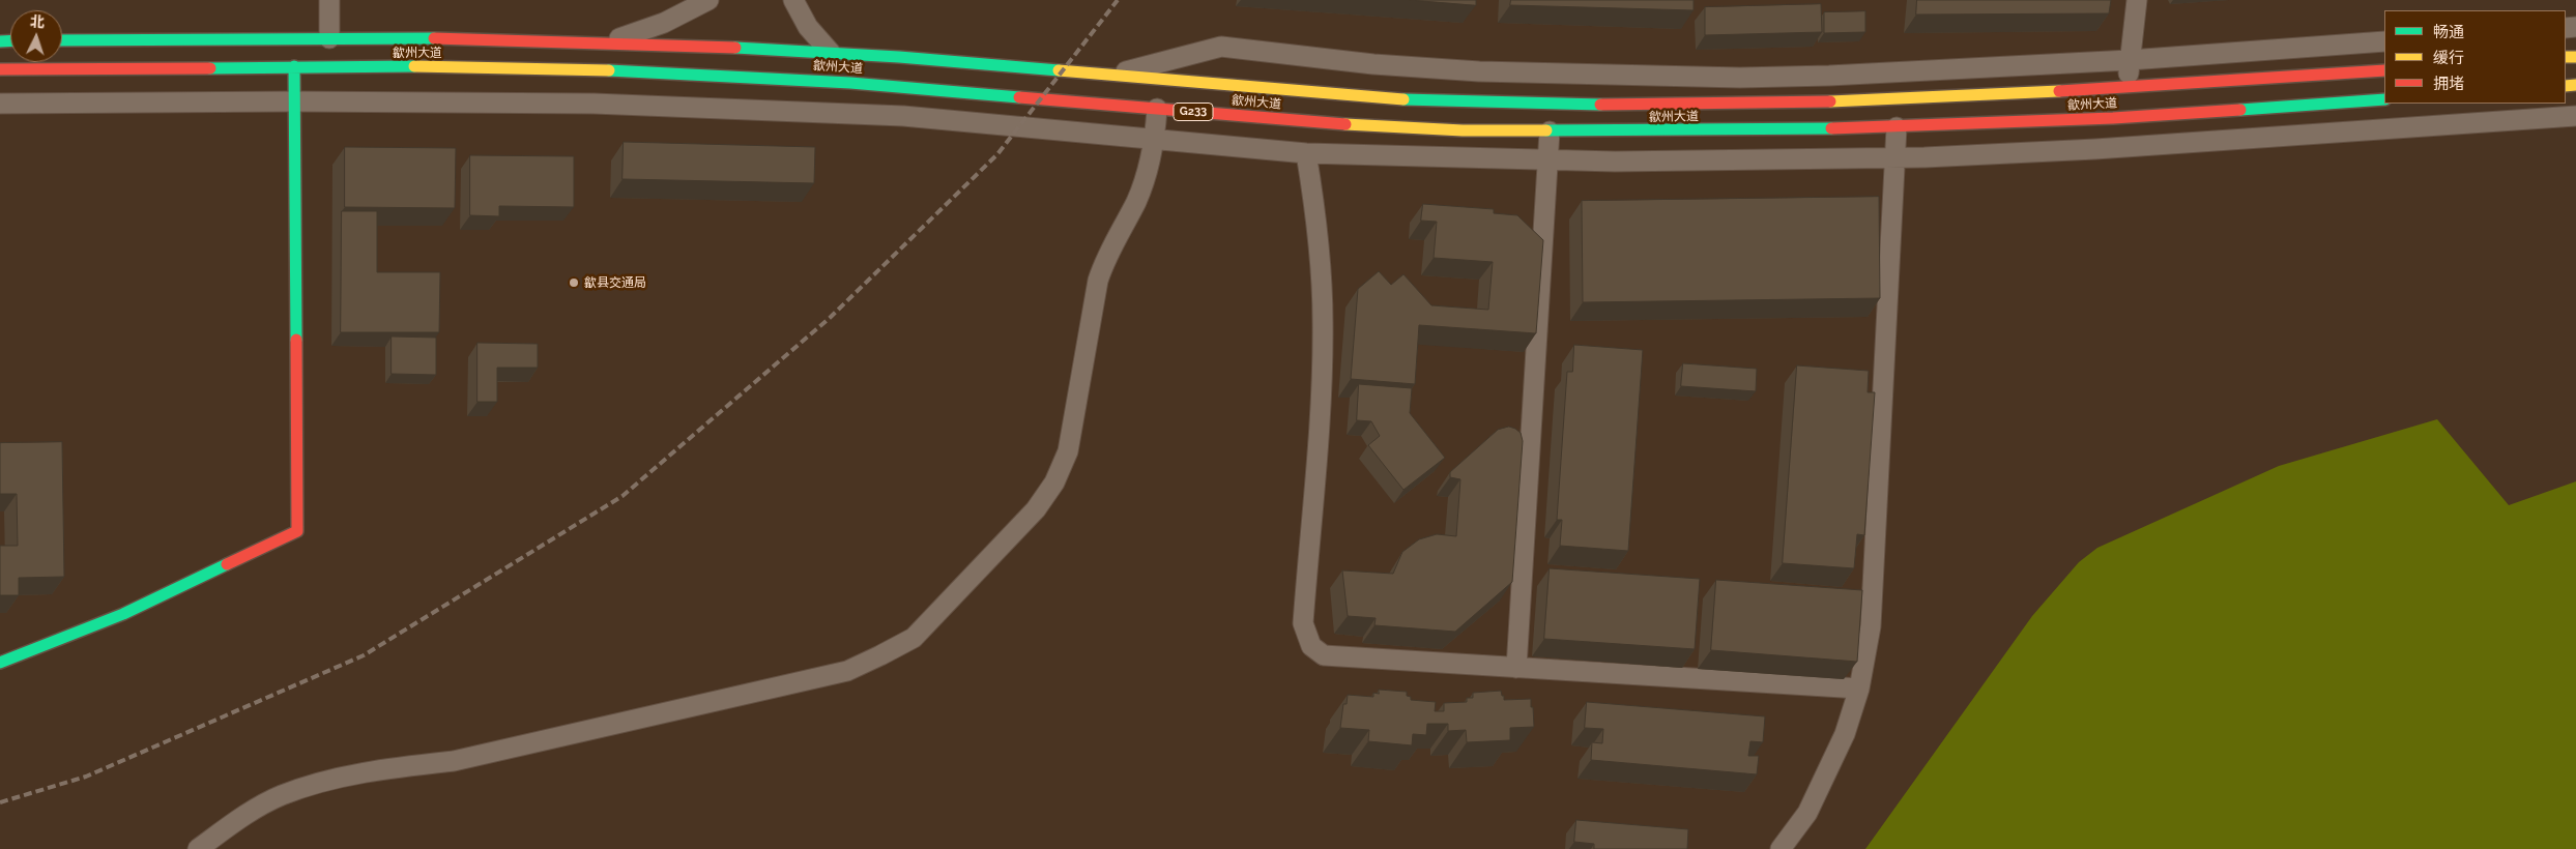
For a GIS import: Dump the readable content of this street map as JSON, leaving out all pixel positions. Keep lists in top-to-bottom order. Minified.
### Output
{"streets":{"main road":["歙州大道","G233"]},"places":["歙县交通局"],"legend":["畅通","缓行","拥堵"],"north":"top"}
